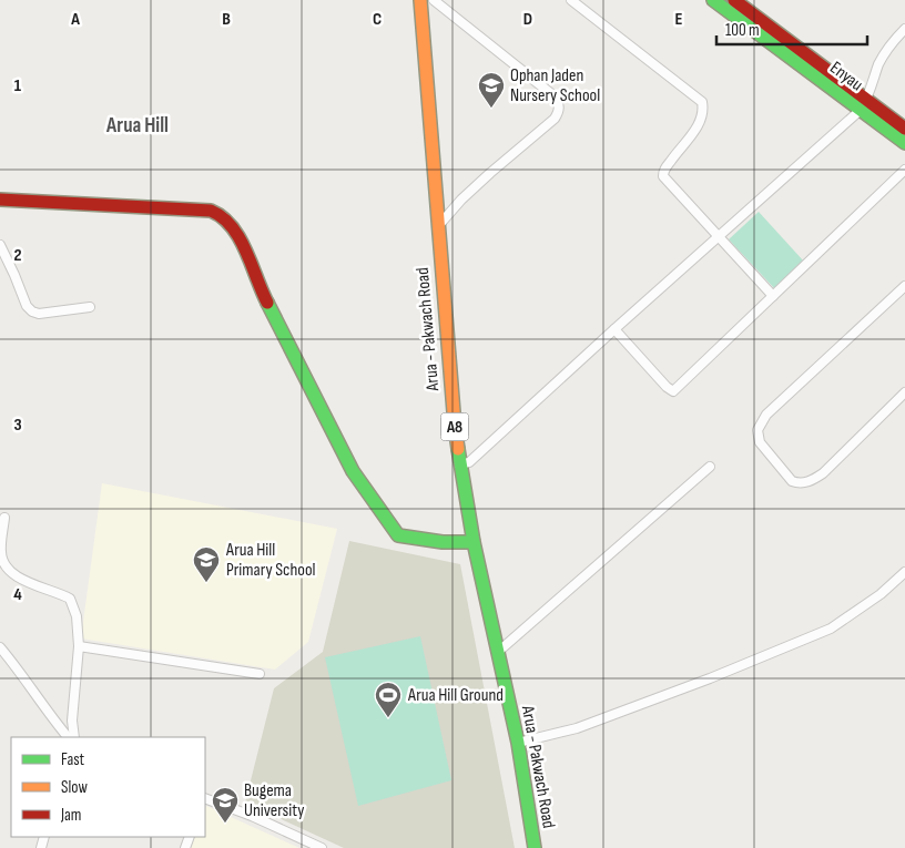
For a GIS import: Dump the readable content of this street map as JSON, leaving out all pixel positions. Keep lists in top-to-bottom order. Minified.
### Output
{"streets":{"street":["Enyau","Arua - Pakwach Road","A8"]},"districts":["Arua Hill"],"places":{"school or university":["Ophan Jaden Nursery School","Arua Hill Primary School","Bugema University"],"sports":["Arua Hill Ground"]},"legend":["Fast","Slow","Jam"],"scale_bar":"100 m","grid":{"columns":["A","B","C","D","E"],"rows":["1","2","3","4"]}}
